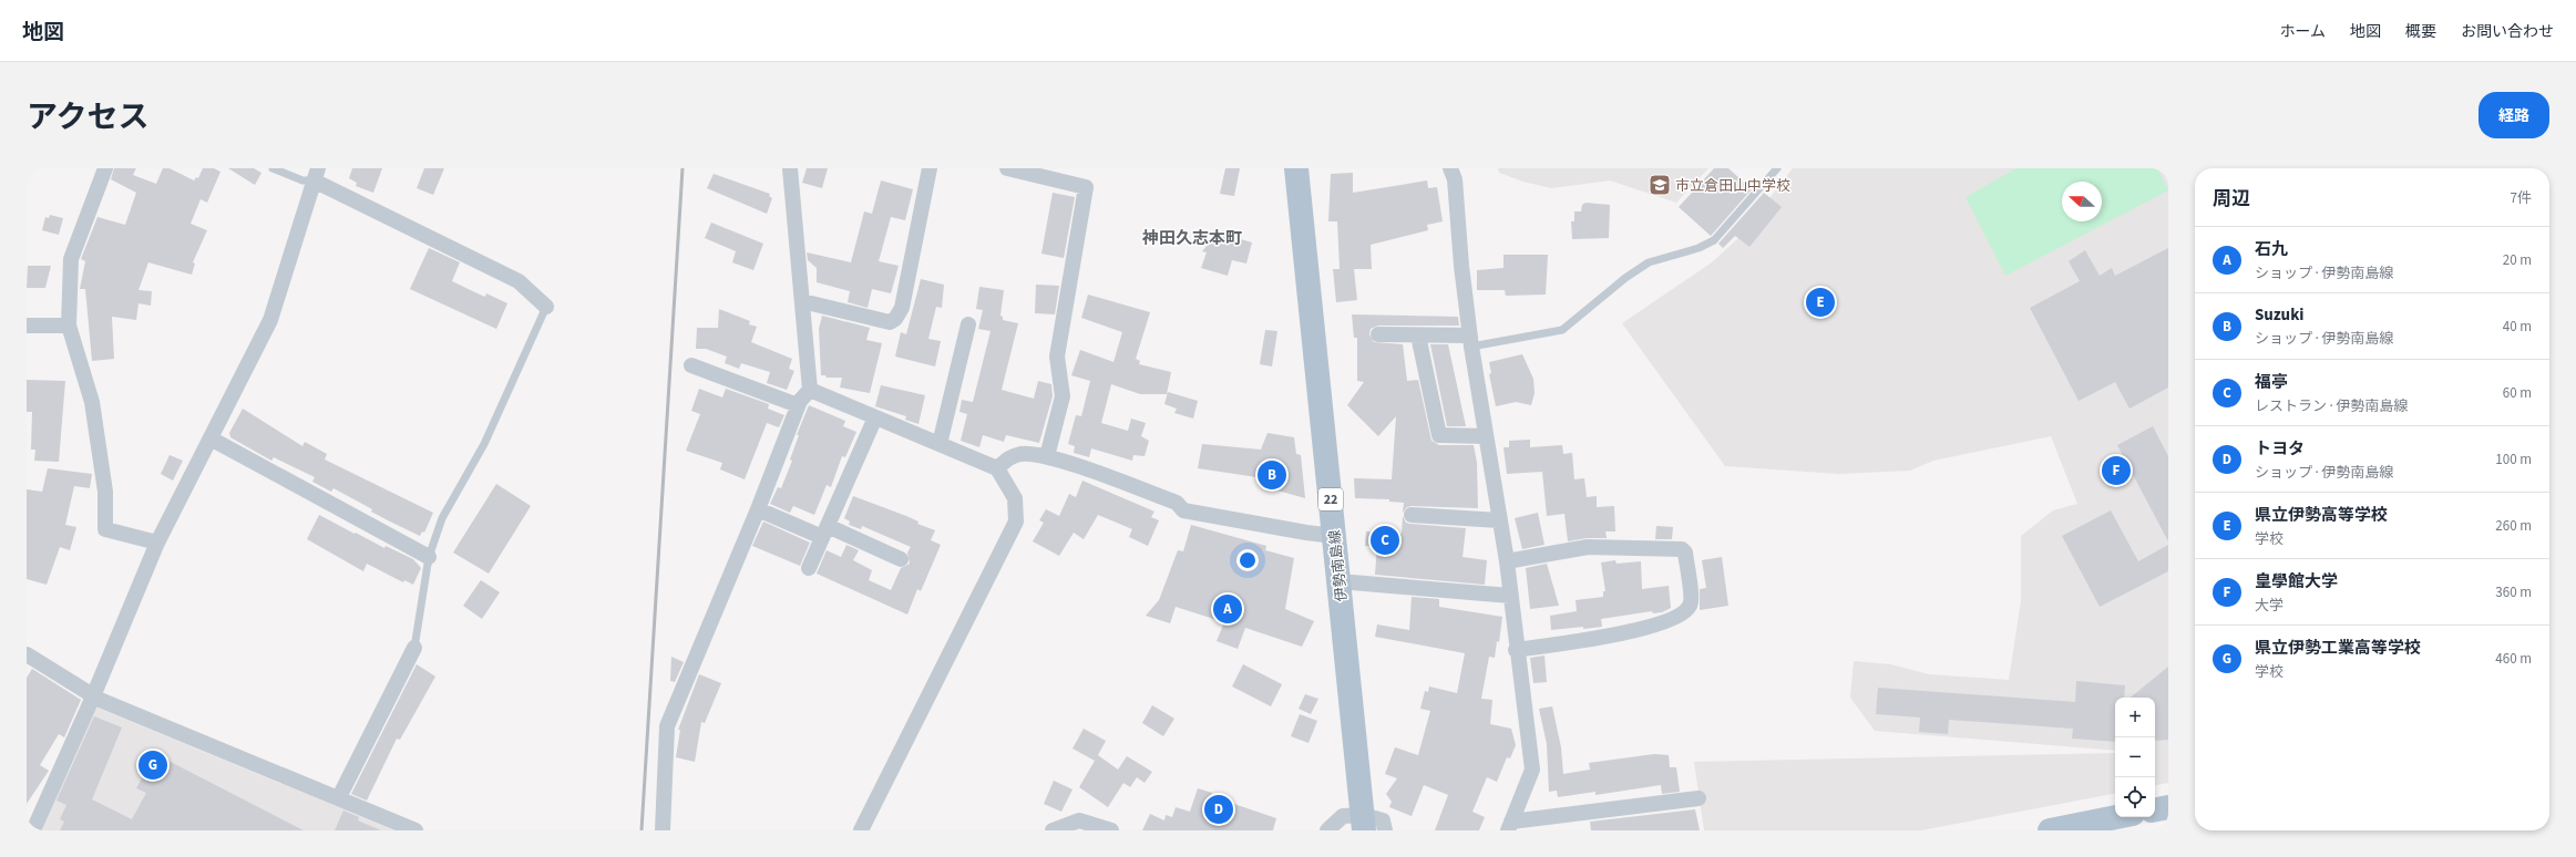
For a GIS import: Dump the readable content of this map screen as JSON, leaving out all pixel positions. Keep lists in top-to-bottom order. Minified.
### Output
{"streets":{"main road":["22","伊勢南島線"]},"districts":["神田久志本町"],"places":{"school or university":["市立倉田山中学校"]},"north":"left","page":{"header":"地図","nav":["ホーム","地図","概要","お問い合わせ"],"title":"アクセス","buttons":"経路","heading":["周辺","7件"],"list":[{"mark":"A","name":"石九","note":"ショップ · 伊勢南島線","value":"20 m"},{"mark":"B","name":"Suzuki","note":"ショップ · 伊勢南島線","value":"40 m"},{"mark":"C","name":"福亭","note":"レストラン · 伊勢南島線","value":"60 m"},{"mark":"D","name":"トヨタ","note":"ショップ · 伊勢南島線","value":"100 m"},{"mark":"E","name":"県立伊勢高等学校","note":"学校","value":"260 m"},{"mark":"F","name":"皇學館大学","note":"大学","value":"360 m"},{"mark":"G","name":"県立伊勢工業高等学校","note":"学校","value":"460 m"}],"pins":["E","F","B","C","A","G","D"],"map_buttons":["+","−"]}}
